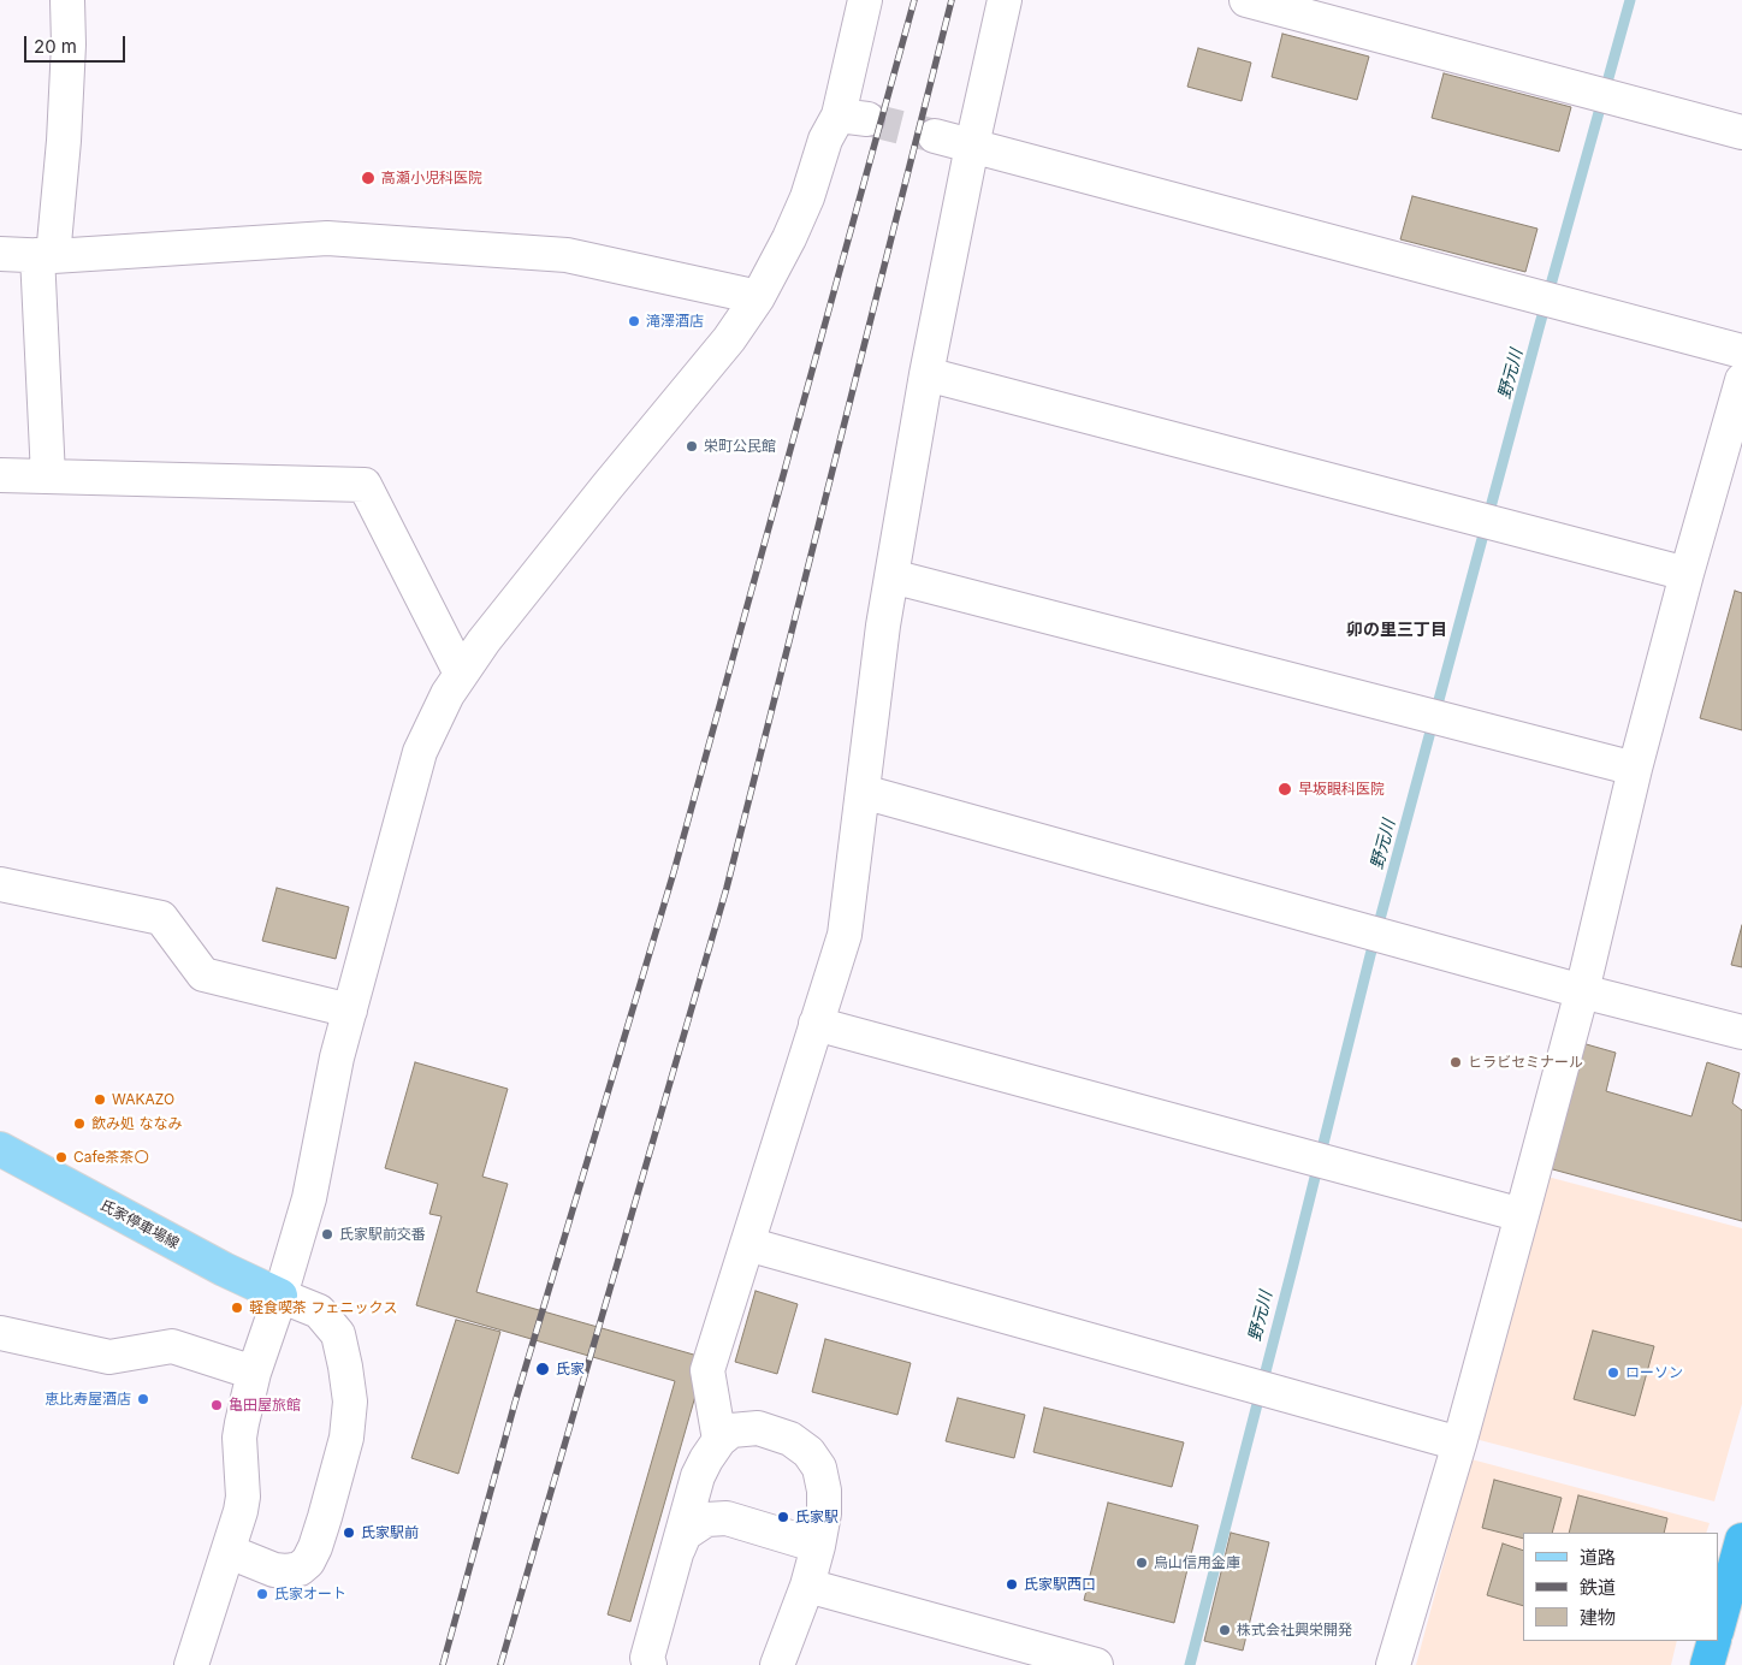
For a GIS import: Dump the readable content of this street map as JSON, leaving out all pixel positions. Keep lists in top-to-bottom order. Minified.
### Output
{"streets":{"main road":["氏家停車場線"]},"districts":["卯の里三丁目"],"water":["野元川"],"places":["高瀬小児科医院","滝澤酒店","栄町公民館","早坂眼科医院","ヒラビセミナール","WAKAZO","飲み処 ななみ","Cafe茶茶〇","氏家駅前交番","軽食喫茶 フェニックス","氏家","ローソン","恵比寿屋酒店","亀田屋旅館","氏家駅","氏家駅前","烏山信用金庫","氏家駅西口","氏家オート","株式会社興栄開発"],"legend":["道路","鉄道","建物"],"scale_bar":"20 m"}
